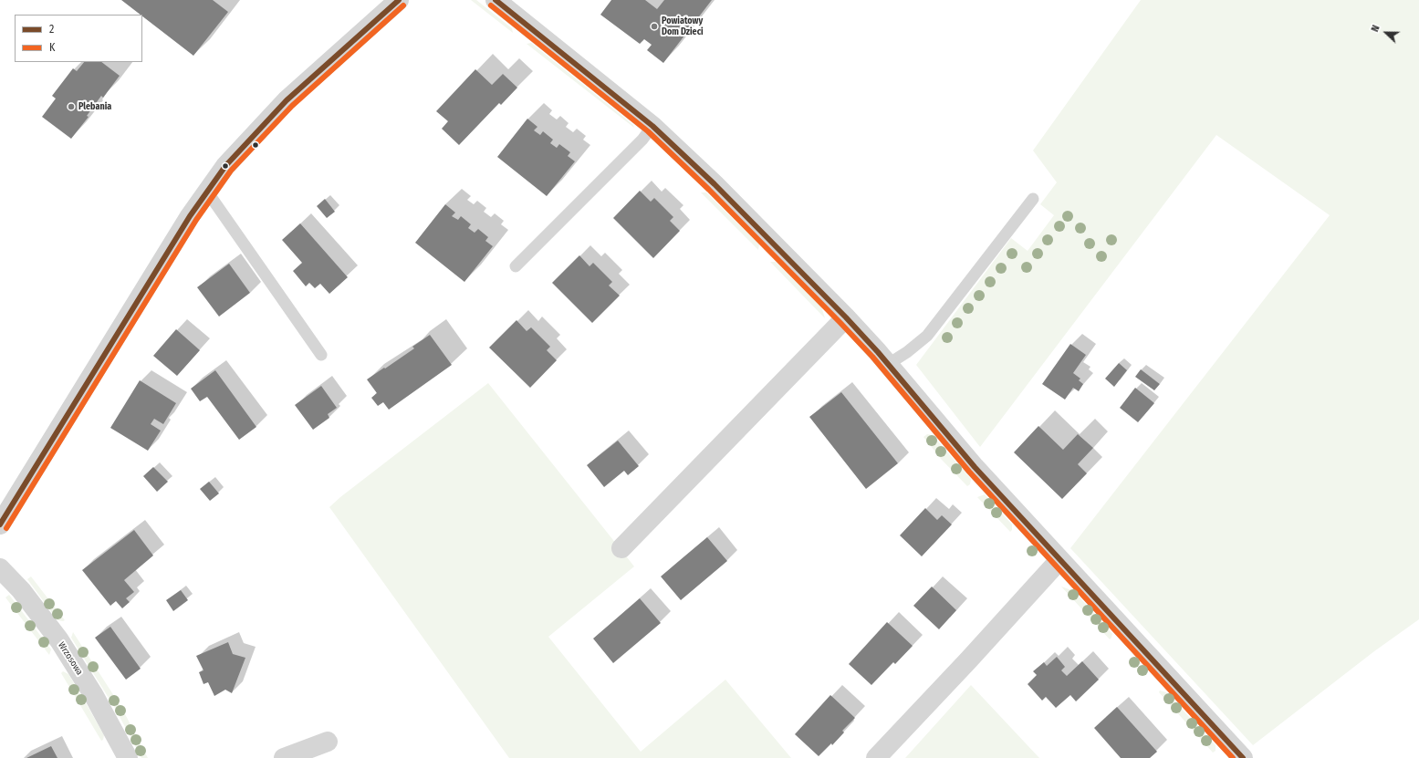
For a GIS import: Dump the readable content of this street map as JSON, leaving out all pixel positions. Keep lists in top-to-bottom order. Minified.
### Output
{"streets":{"street":["Wrzosowa"]},"places":["Powiatowy Dom Dzieci","Plebania"],"lines":["transit line 2","transit line K"],"legend":["2","K"],"north":"left"}
